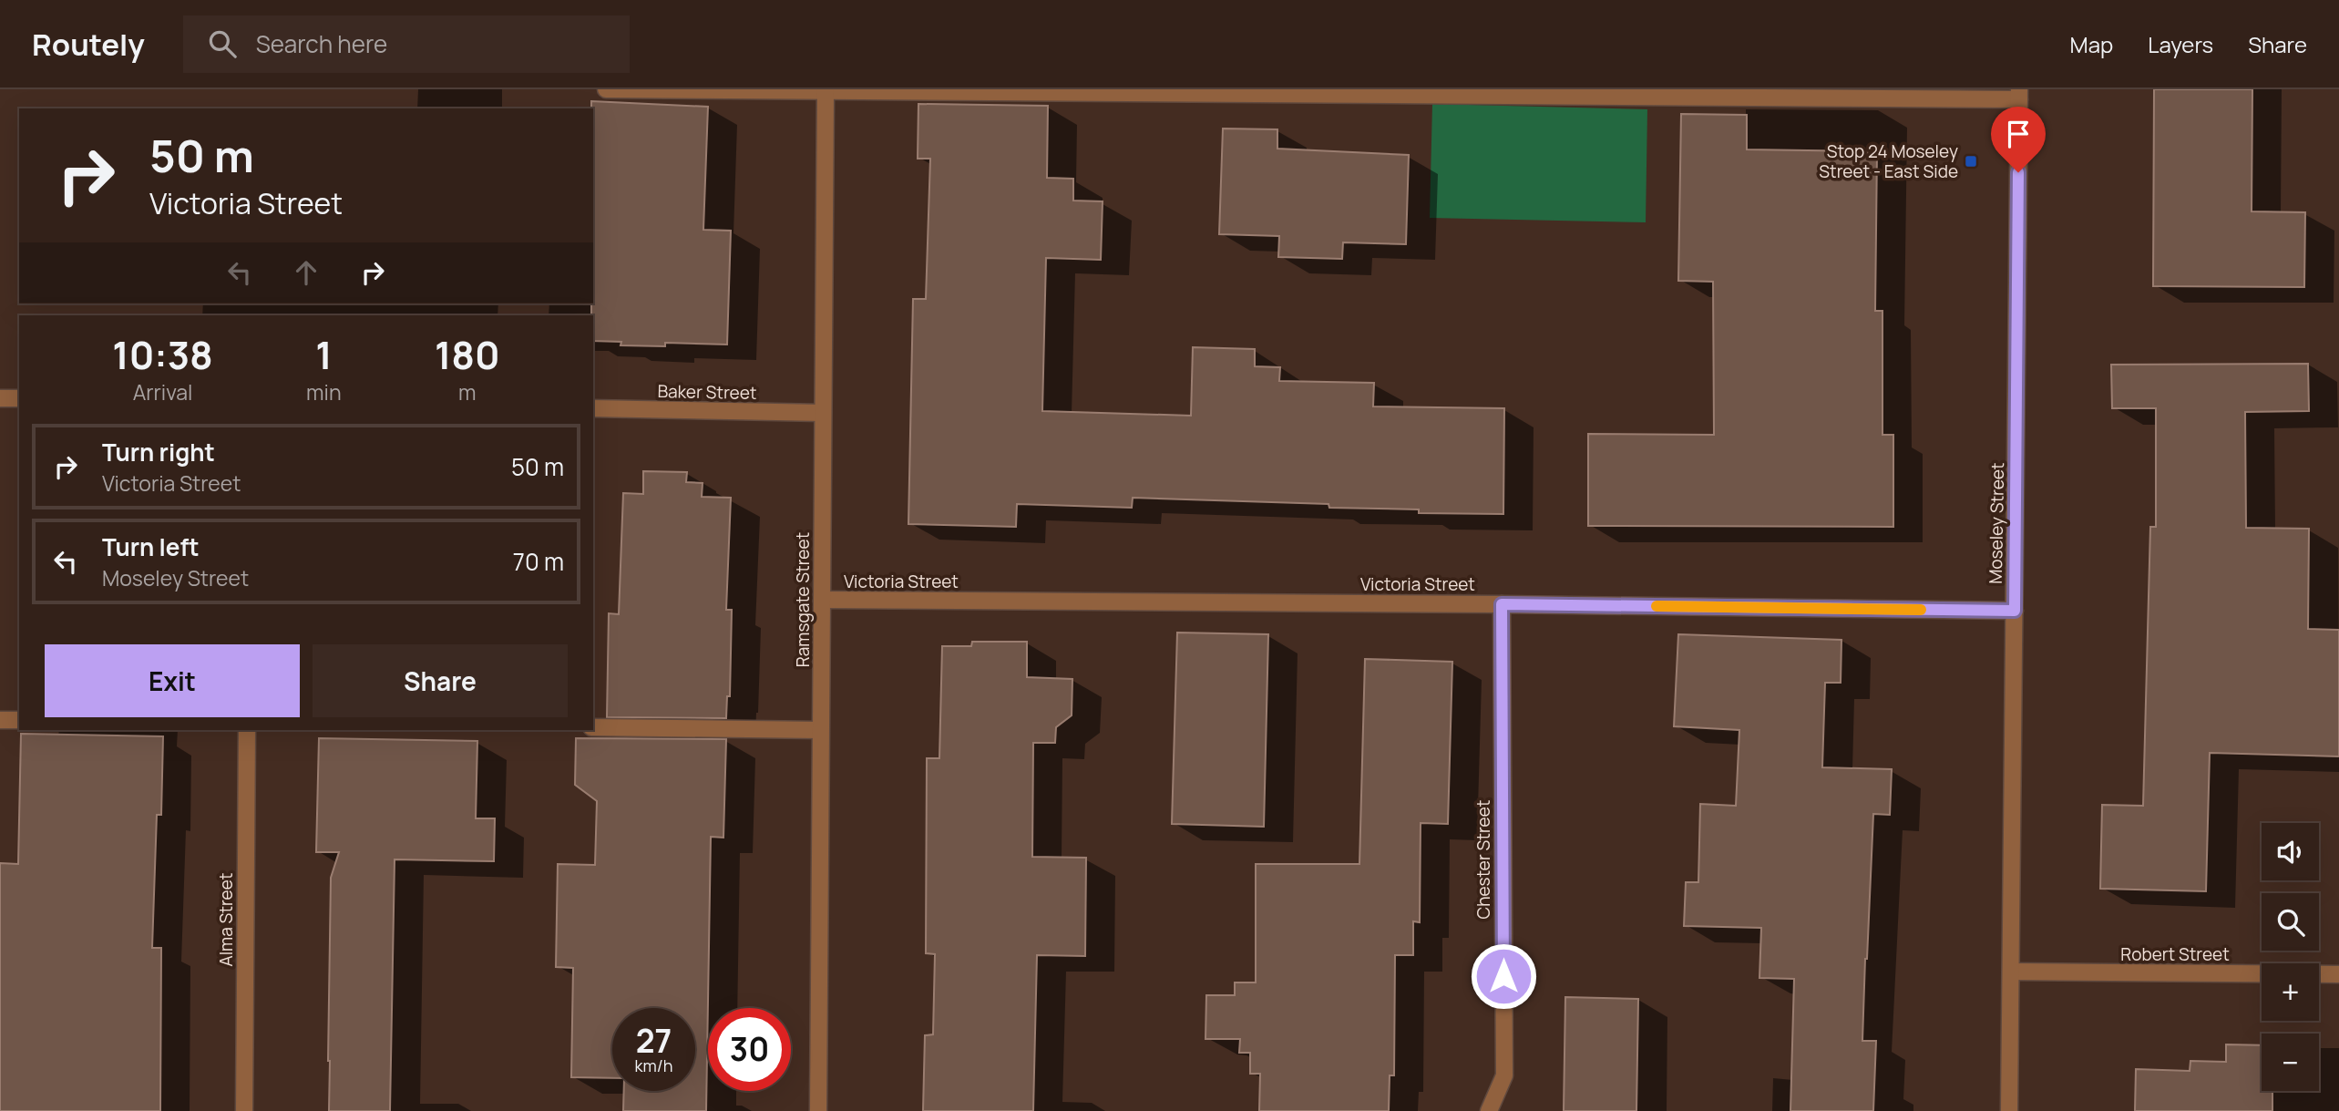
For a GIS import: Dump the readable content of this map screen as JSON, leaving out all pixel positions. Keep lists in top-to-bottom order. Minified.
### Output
{"streets":{"street":["Baker Street","Moseley Street","Victoria Street","Ramsgate Street","Chester Street","Alma Street","Robert Street"]},"crossings":[["Baker Street","Ramsgate Street"],["Moseley Street","Victoria Street"],["Moseley Street","Robert Street"],["Victoria Street","Ramsgate Street"],["Victoria Street","Chester Street"]],"places":{"transit":["Stop 24 Moseley Street - East Side"]},"page":{"header":"Routely","search":"Search here","nav":["Map","Layers","Share"],"turn":["50 m","Victoria Street"],"eta":["10:38","Arrival","1","min","180","m"],"list":[{"name":"Turn right","note":"Victoria Street","value":"50 m"},{"name":"Turn left","note":"Moseley Street","value":"70 m"}],"buttons":["Exit","Share"],"map_buttons":["+","−"],"speed":"27 km/h","limit":"30"}}
